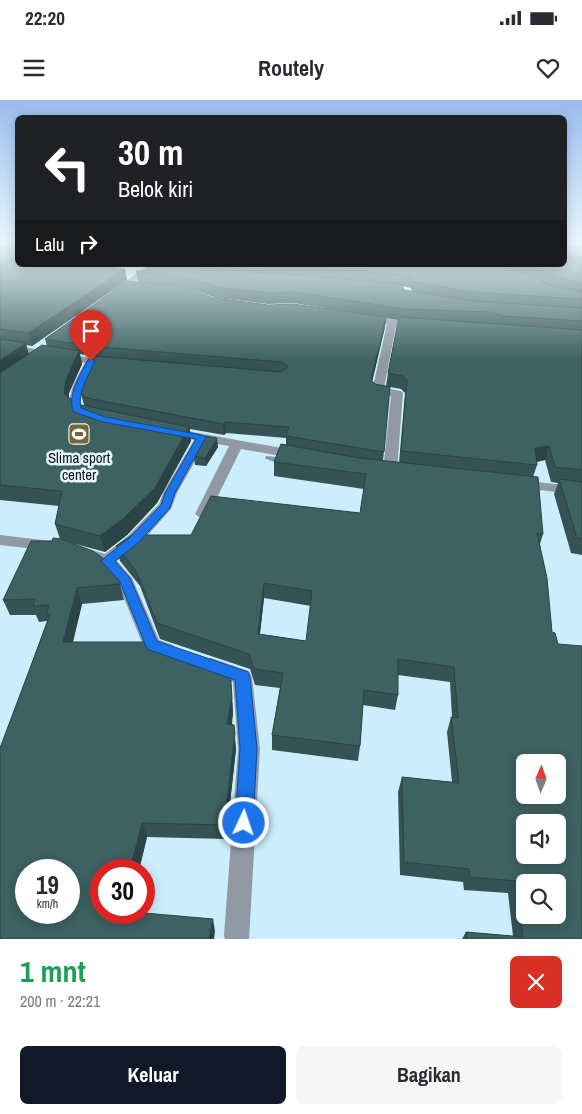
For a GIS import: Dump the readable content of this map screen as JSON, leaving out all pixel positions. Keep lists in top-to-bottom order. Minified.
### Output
{"places":{"sports":["Slima sport center"]},"north":"top","page":{"status":"22:20","header":"Routely","turn":["30 m","Belok kiri"],"then":"Lalu","speed":"19 km/h","limit":"30","heading":["1 mnt","200 m · 22:21"],"buttons":["Keluar","Bagikan"]}}
